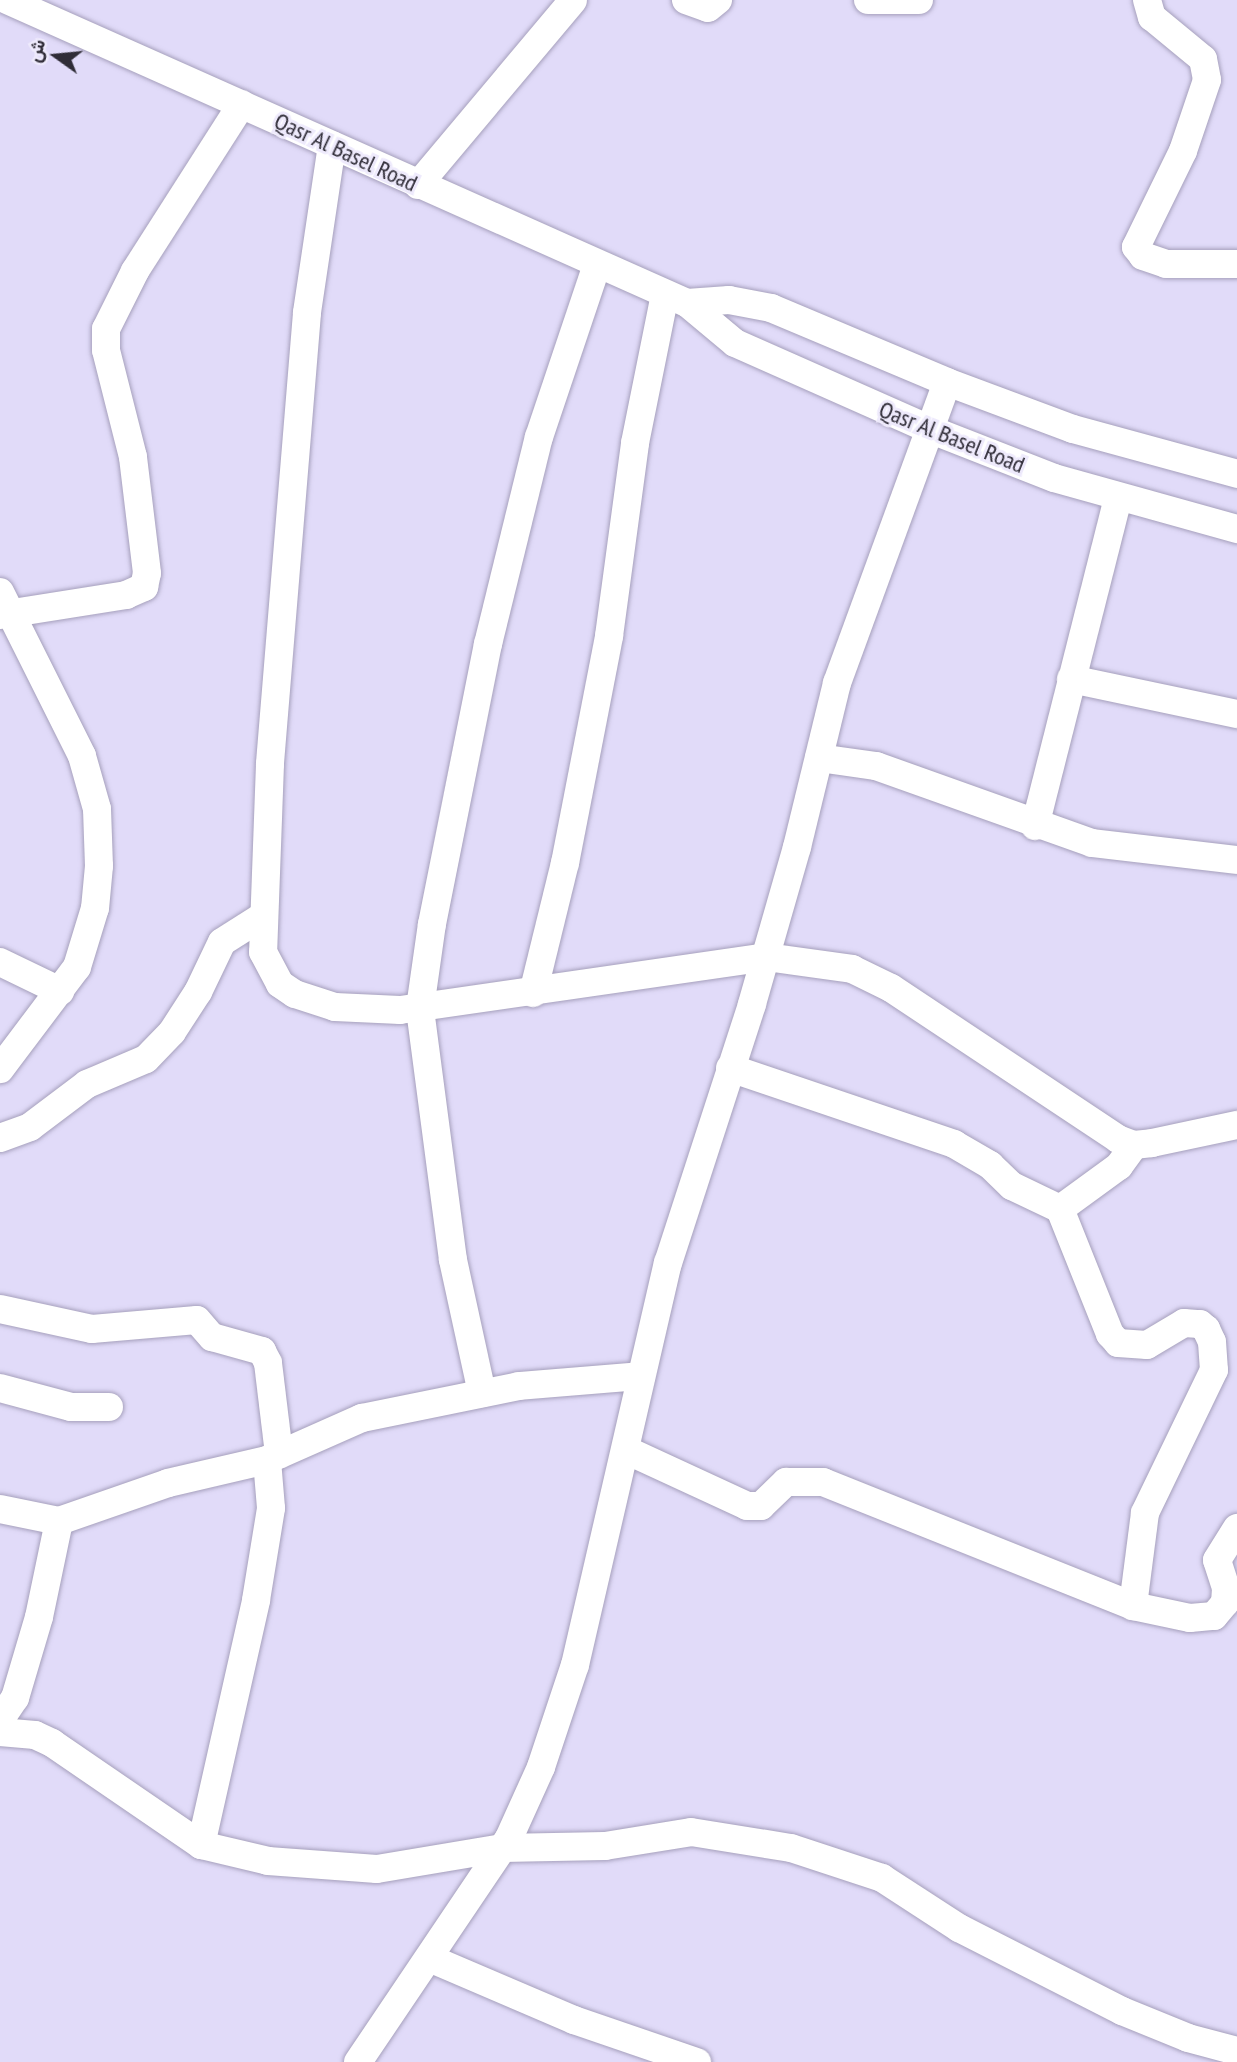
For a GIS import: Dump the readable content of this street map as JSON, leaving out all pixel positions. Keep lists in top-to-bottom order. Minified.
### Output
{"streets":{"street":["Qasr Al Basel Road"]},"north":"left"}
